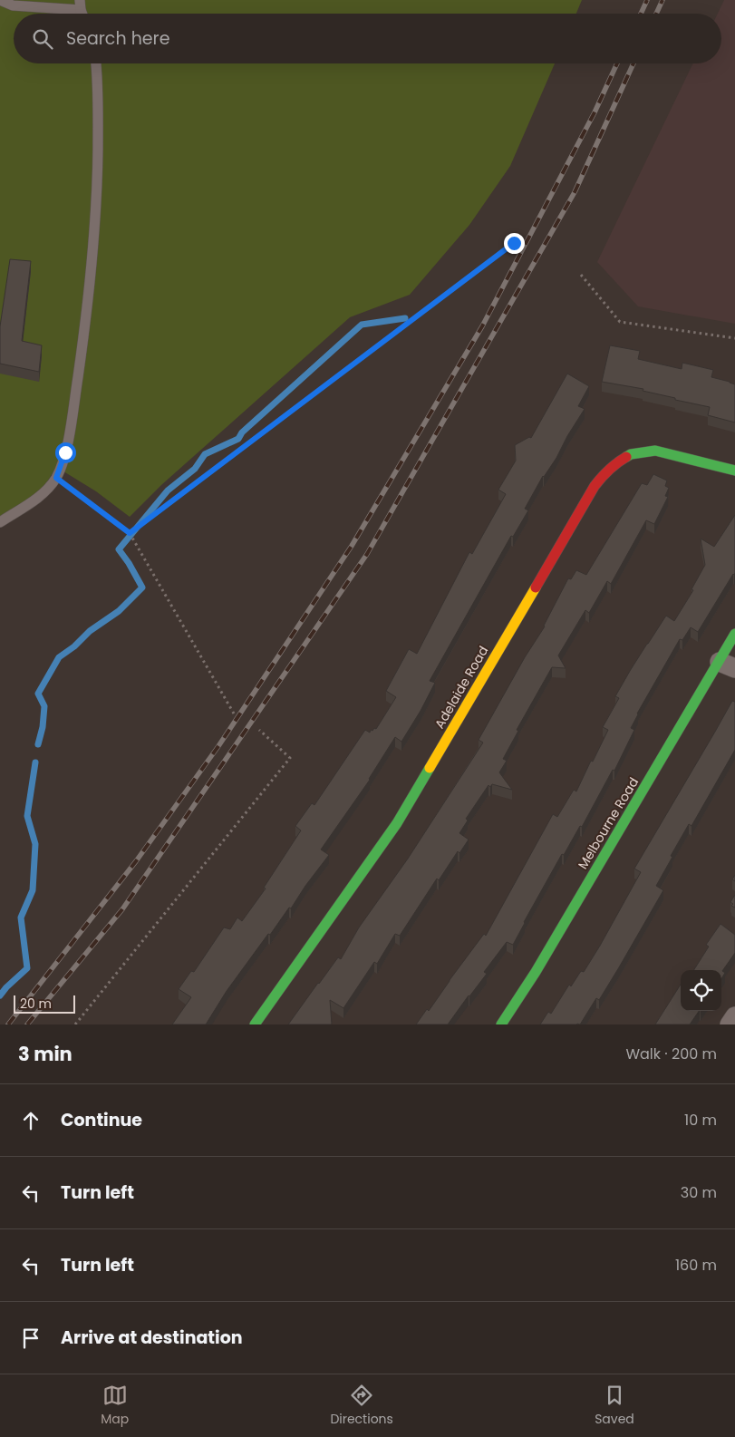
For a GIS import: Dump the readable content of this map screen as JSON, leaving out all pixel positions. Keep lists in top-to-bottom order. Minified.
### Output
{"streets":{"street":["Adelaide Road","Melbourne Road"]},"scale_bar":"20 m","page":{"search":"Search here","scale":"20 m","heading":["3 min","Walk · 200 m"],"list":[["Continue","10 m"],["Turn left","30 m"],["Turn left","160 m"],"Arrive at destination"],"nav":["Map","Directions","Saved"]}}
